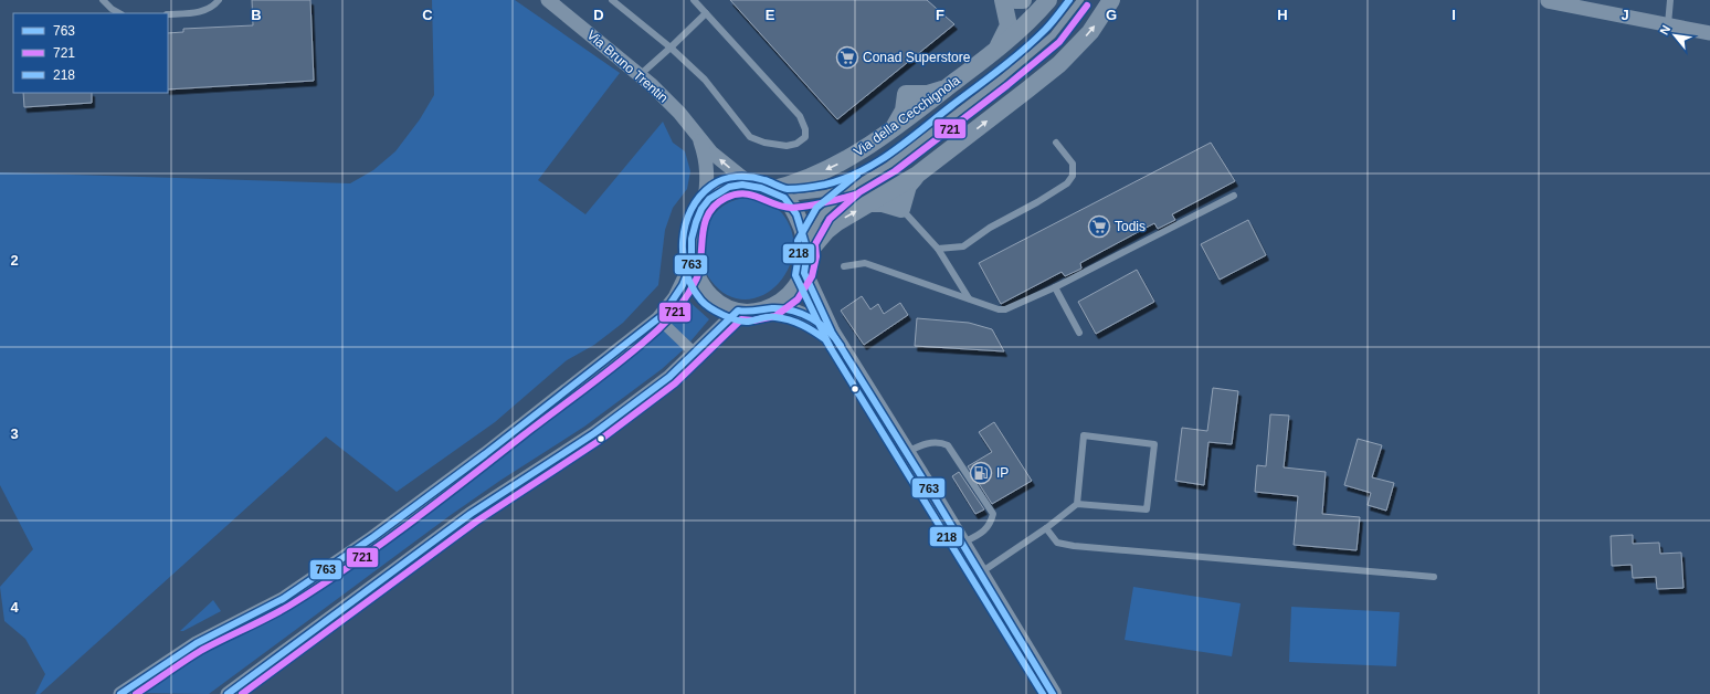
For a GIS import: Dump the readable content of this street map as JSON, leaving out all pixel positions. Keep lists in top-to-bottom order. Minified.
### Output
{"streets":{"street":["Via Bruno Trentin","Via della Cecchignola"]},"crossings":[["Via Bruno Trentin","Via della Cecchignola"]],"places":{"supermarket":["Conad Superstore","Todis"],"fuel station":["IP"]},"lines":["transit line 218","transit line 721","transit line 763"],"legend":["763","721","218"],"north":"top left","grid":{"columns":["B","C","D","E","F","G","H","I","J"],"rows":["2","3","4"]}}
